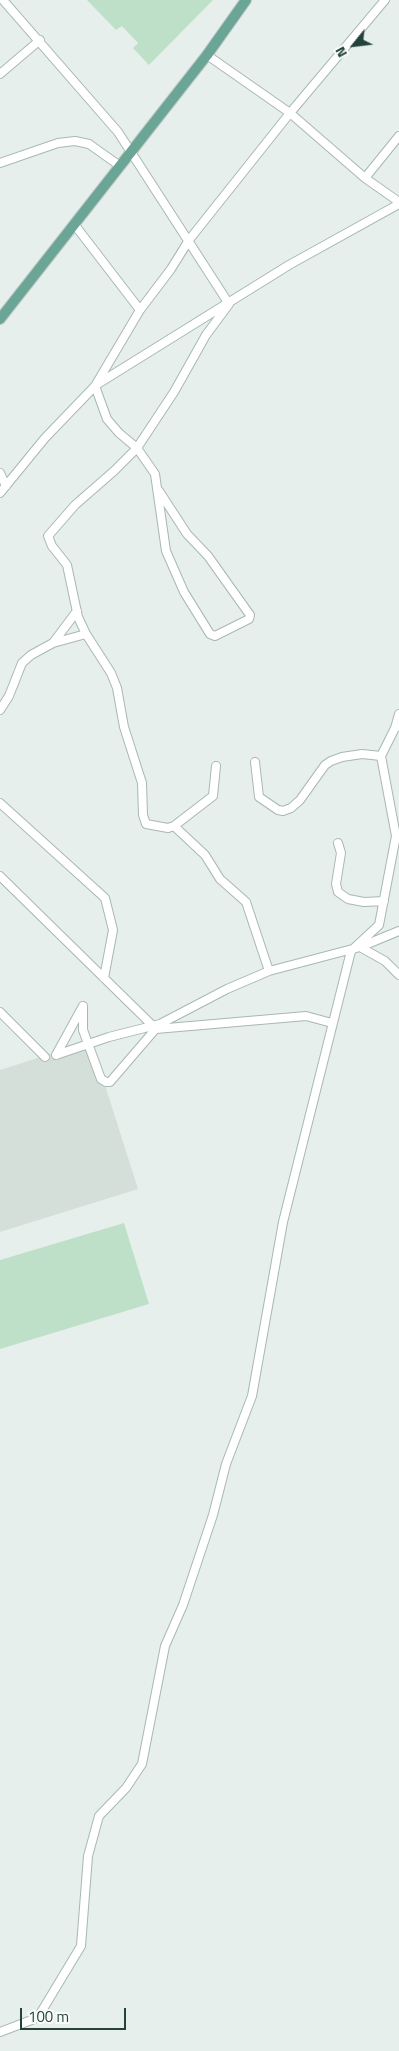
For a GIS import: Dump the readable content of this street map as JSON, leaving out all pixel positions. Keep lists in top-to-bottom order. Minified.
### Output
{"scale_bar":"100 m","north":"bottom left"}
